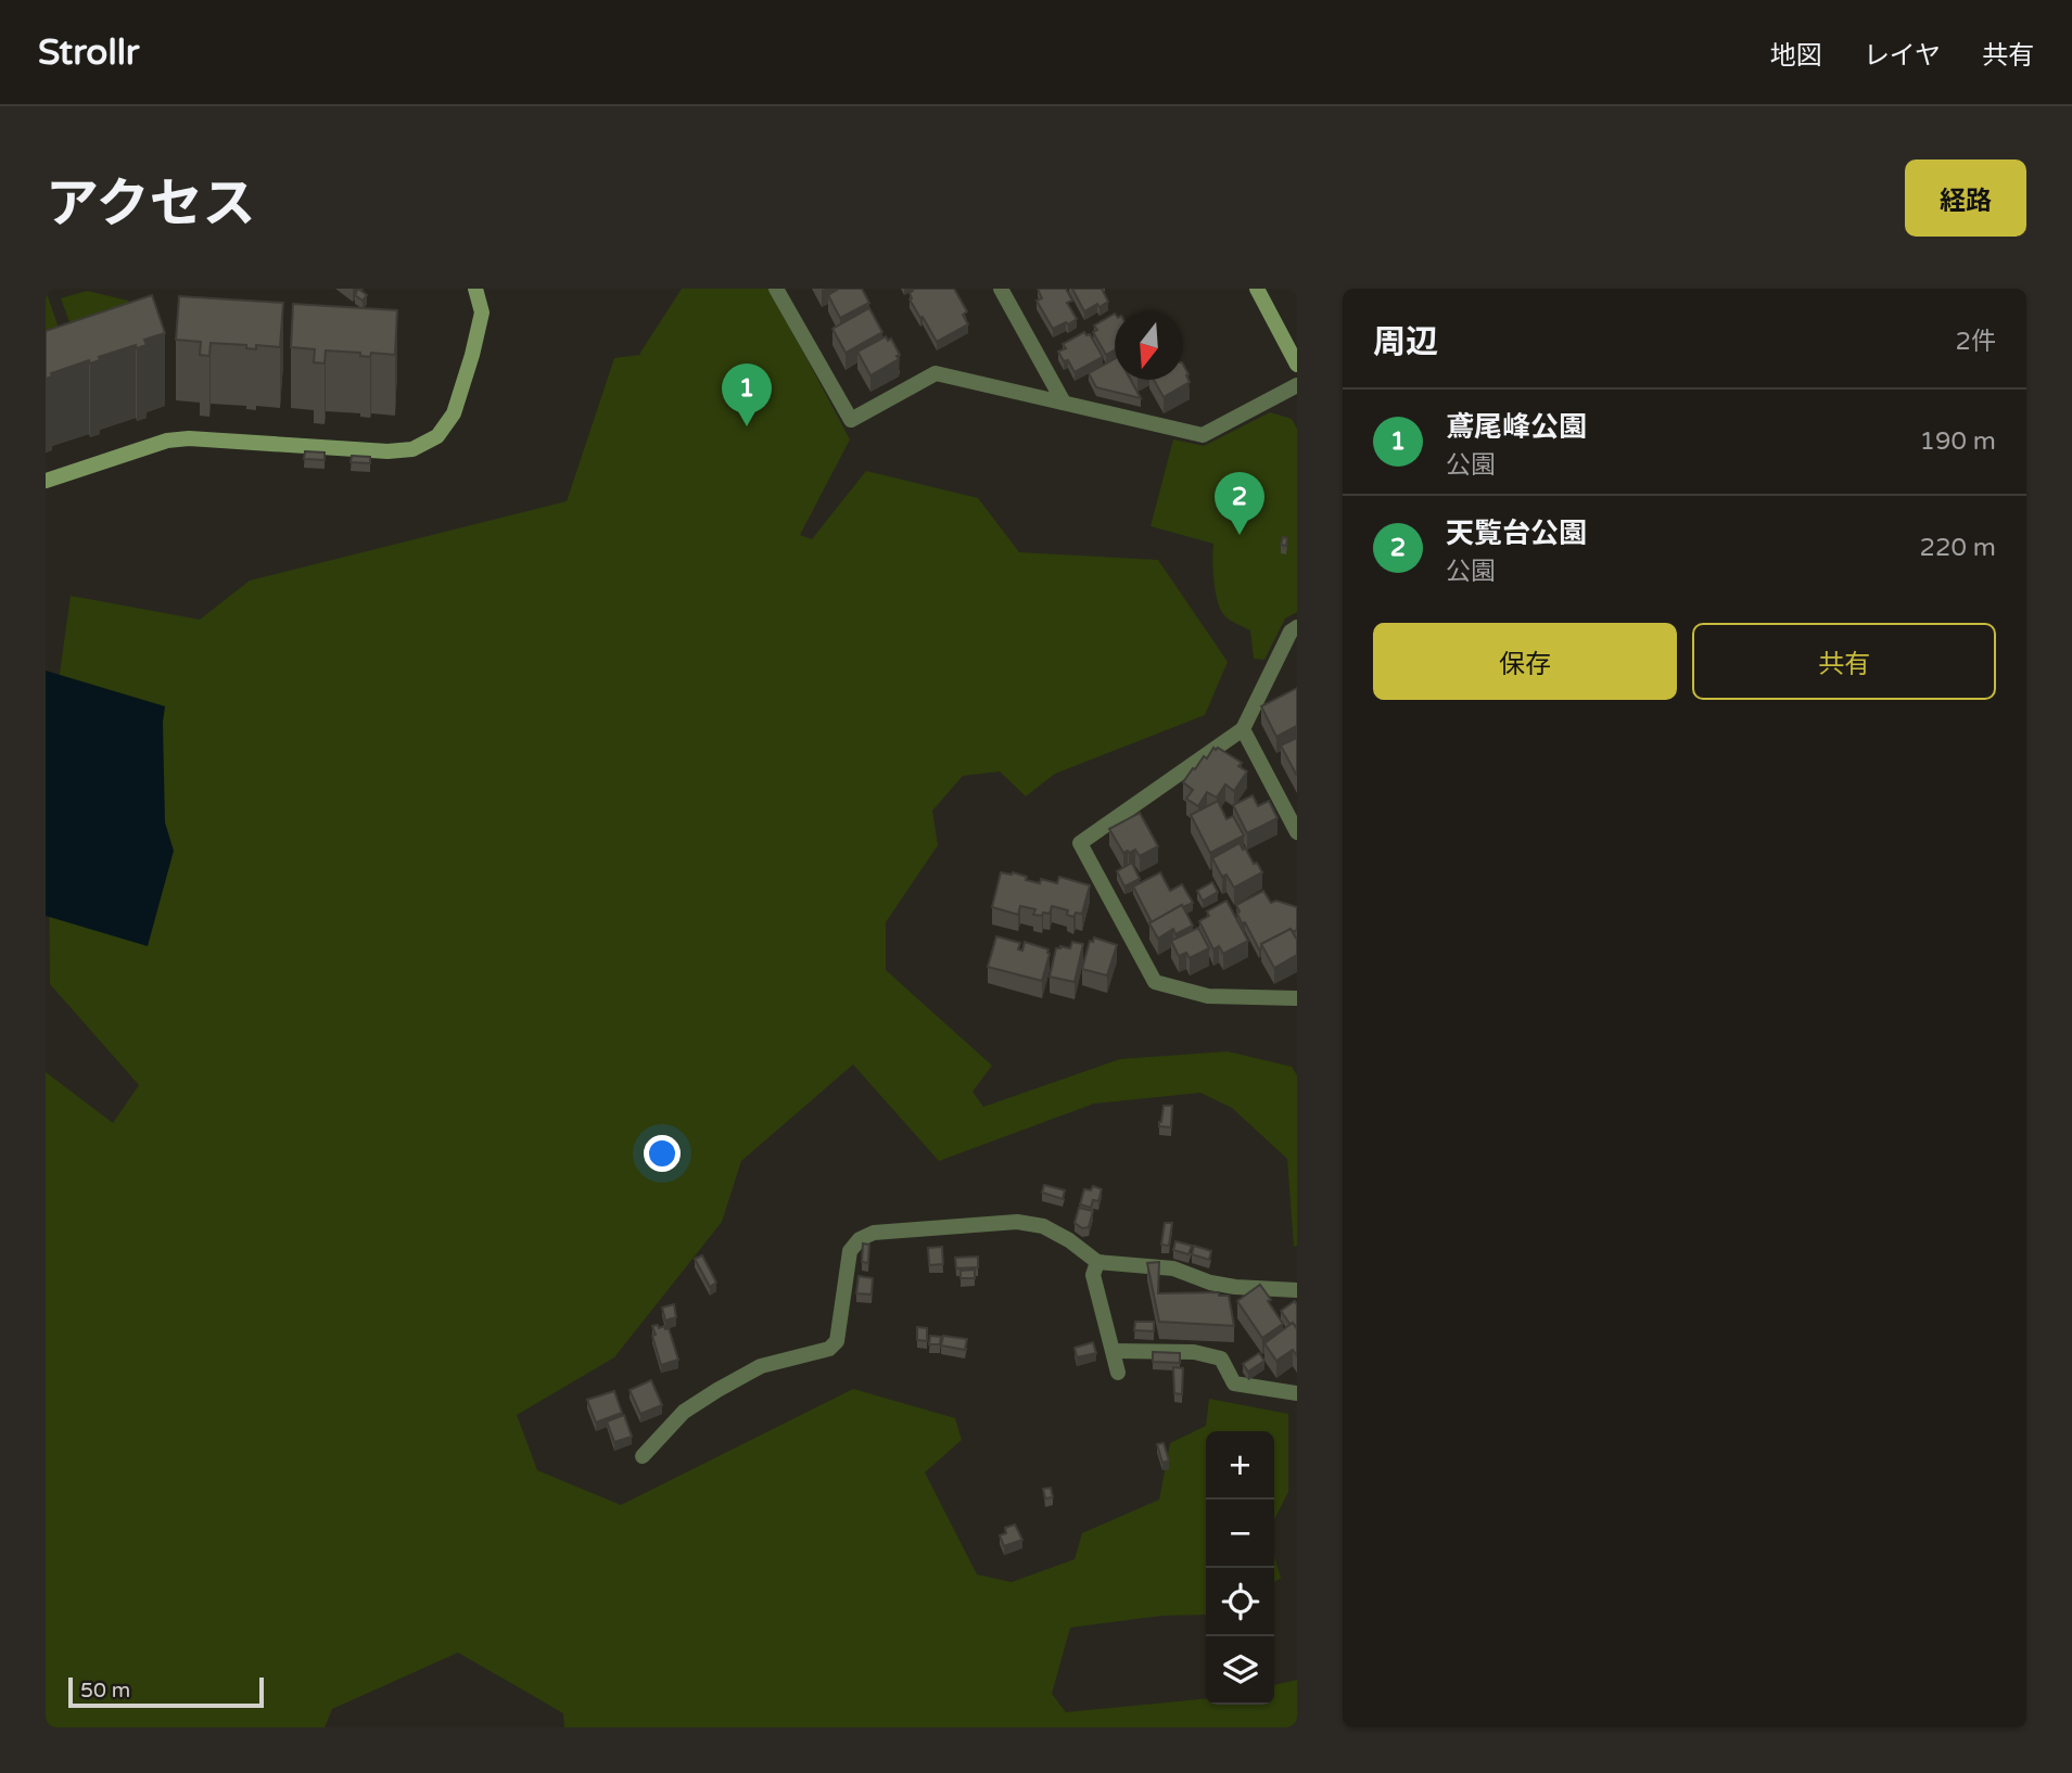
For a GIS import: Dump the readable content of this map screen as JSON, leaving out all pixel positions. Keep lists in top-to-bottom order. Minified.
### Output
{"scale_bar":"50 m","north":"bottom","page":{"header":"Strollr","nav":["地図","レイヤ","共有"],"title":"アクセス","buttons":["経路",["保存","共有"]],"heading":["周辺","2件"],"pins":["1","2"],"list":[{"mark":"1","name":"鳶尾峰公園","note":"公園","value":"190 m"},{"mark":"2","name":"天覧台公園","note":"公園","value":"220 m"}],"map_buttons":["+","−"],"scale":"50 m"}}
